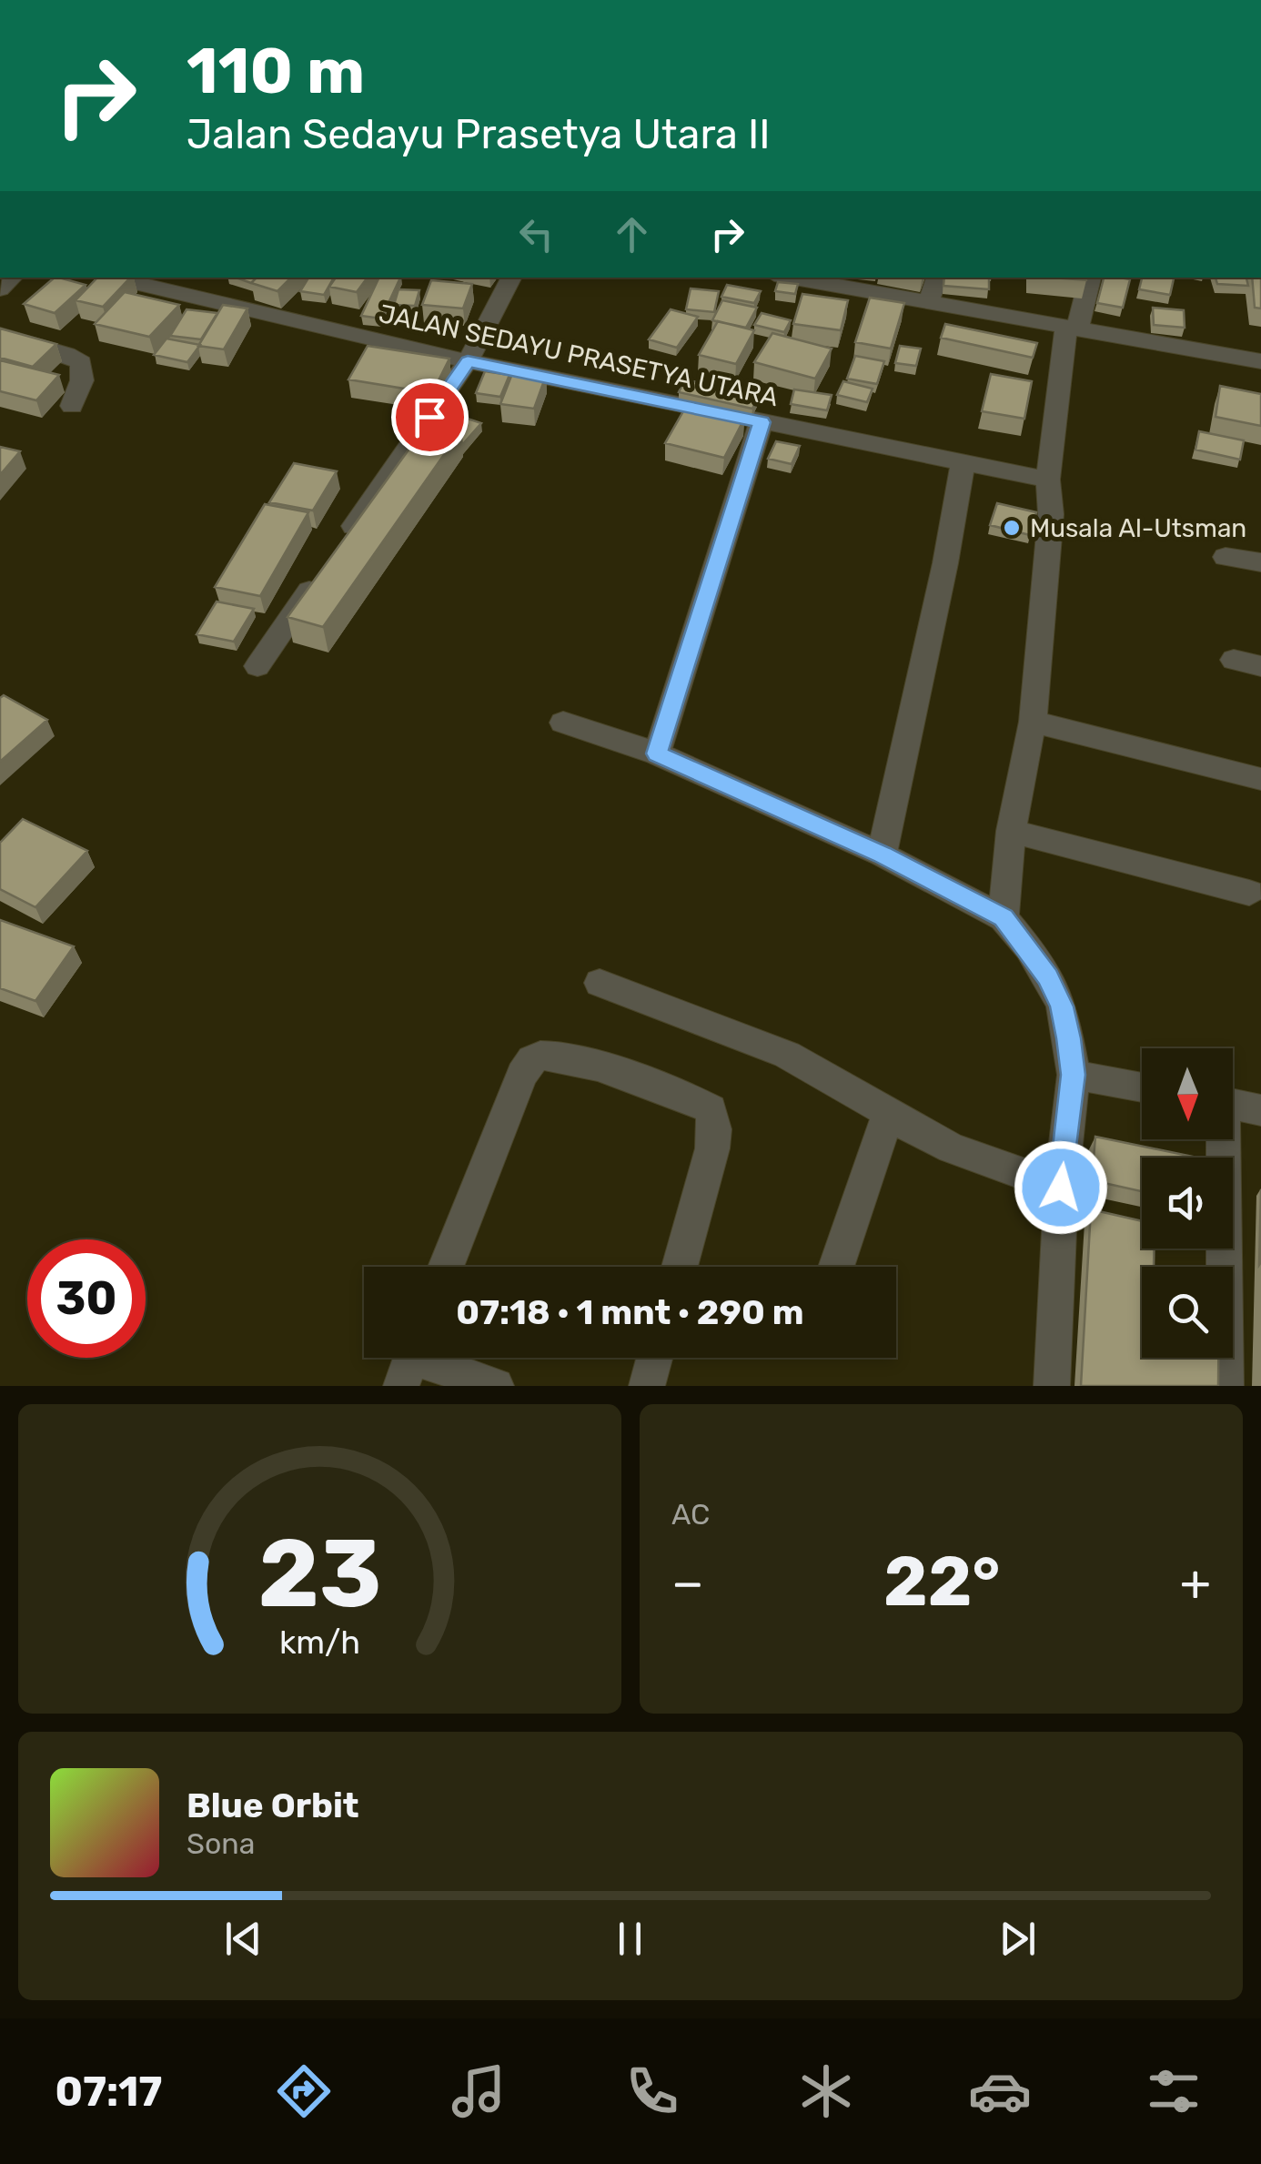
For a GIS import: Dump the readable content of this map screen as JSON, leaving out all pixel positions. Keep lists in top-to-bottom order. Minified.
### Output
{"streets":{"street":["JALAN SEDAYU PRASETYA UTARA"]},"places":["Musala Al-Utsman"],"north":"bottom","page":{"turn":["110 m","Jalan Sedayu Prasetya Utara II"],"limit":"30","trip":"07:18 · 1 mnt · 290 m","tile":"AC","heat":["−","22°","+"],"song":["Blue Orbit","Sona"],"tabs":"07:17","gauge":["23","km/h"]}}
